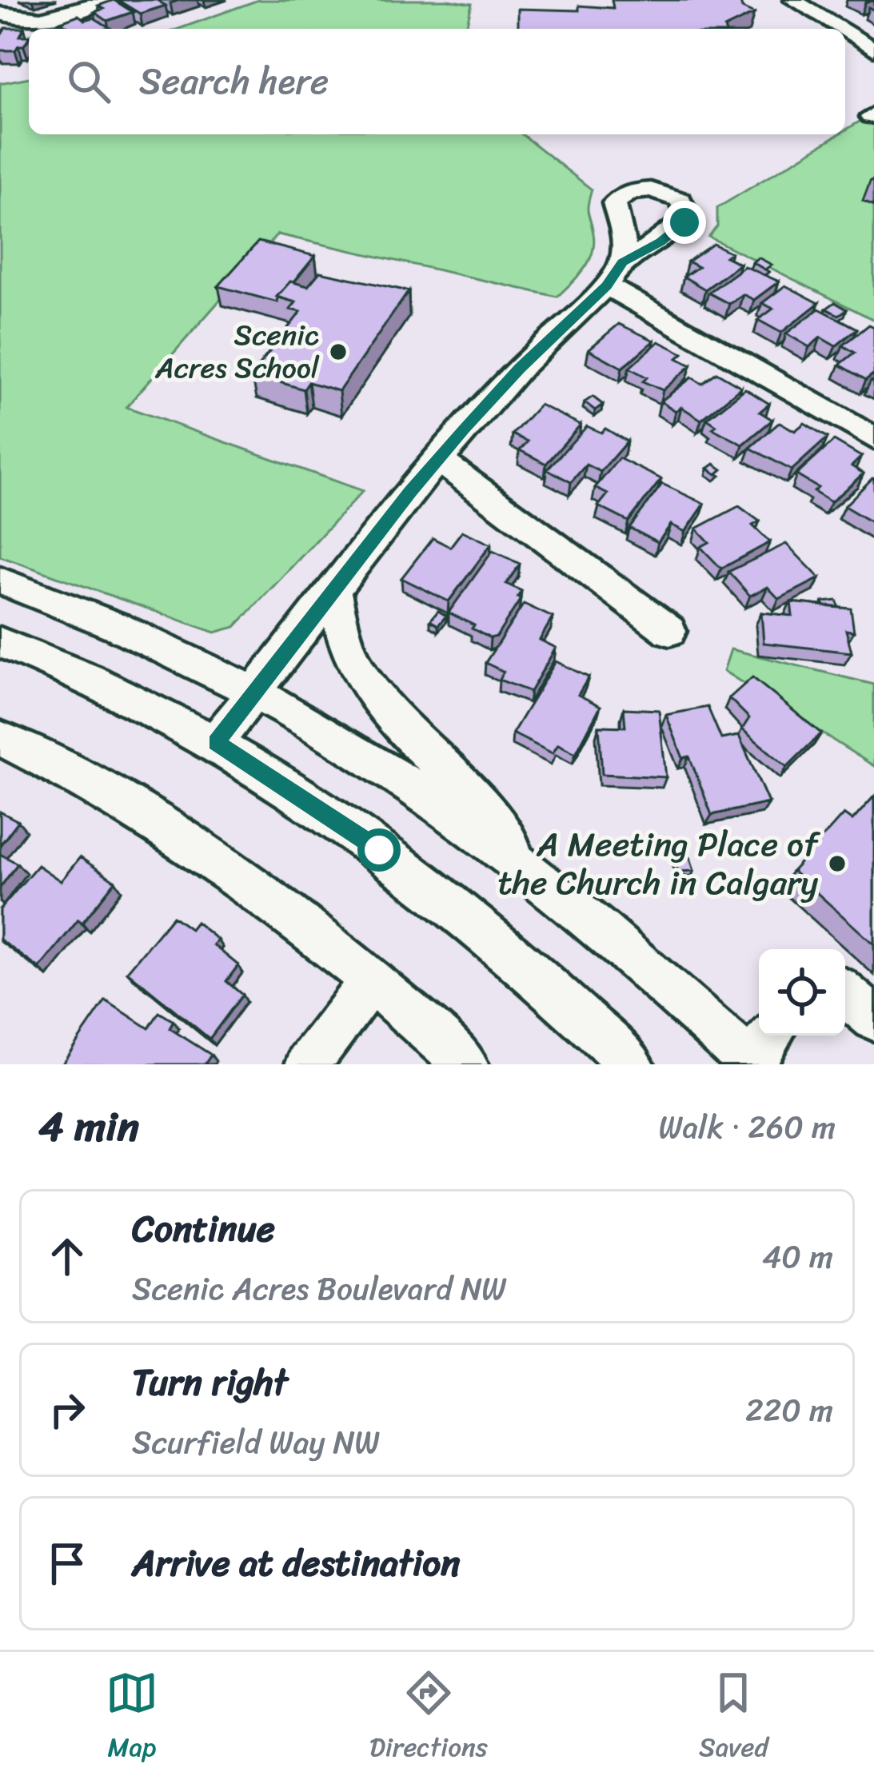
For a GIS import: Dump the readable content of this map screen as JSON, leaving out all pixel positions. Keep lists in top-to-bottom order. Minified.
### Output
{"places":["Scenic Acres School","A Meeting Place of the Church in Calgary"],"page":{"search":"Search here","heading":["4 min","Walk · 260 m"],"list":[["Continue","Scenic Acres Boulevard NW","40 m"],["Turn right","Scurfield Way NW","220 m"],"Arrive at destination"],"nav":["Map","Directions","Saved"]}}
